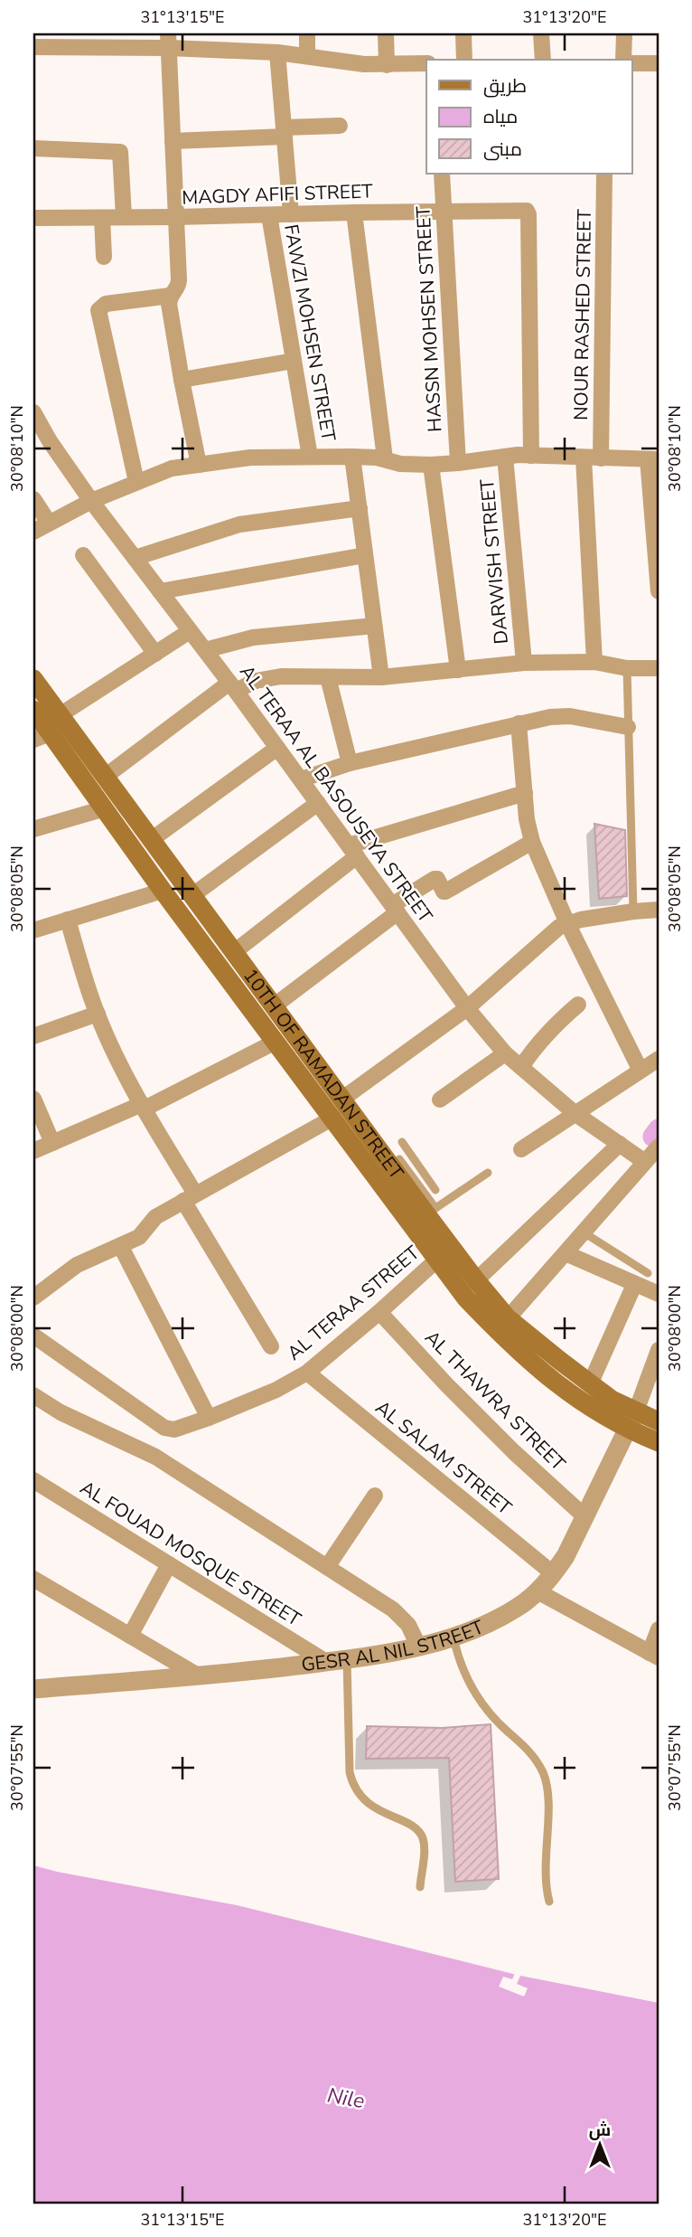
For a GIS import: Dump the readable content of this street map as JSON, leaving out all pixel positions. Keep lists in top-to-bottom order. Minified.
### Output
{"streets":{"main road":["10TH OF RAMADAN STREET"],"street":["MAGDY AFIFI STREET","NOUR RASHED STREET","HASSN MOHSEN STREET","FAWZI MOHSEN STREET","DARWISH STREET","AL TERAA AL BASOUSEYA STREET","AL TERAA STREET","AL THAWRA STREET","AL SALAM STREET","AL FOUAD MOSQUE STREET","GESR AL NIL STREET"]},"crossings":[["MAGDY AFIFI STREET","HASSN MOHSEN STREET"],["MAGDY AFIFI STREET","FAWZI MOHSEN STREET"],["10TH OF RAMADAN STREET","AL TERAA STREET"],["10TH OF RAMADAN STREET","GESR AL NIL STREET"],["AL TERAA STREET","AL THAWRA STREET"],["AL TERAA STREET","AL SALAM STREET"],["AL THAWRA STREET","GESR AL NIL STREET"],["AL SALAM STREET","GESR AL NIL STREET"],["AL FOUAD MOSQUE STREET","GESR AL NIL STREET"]],"water":["Nile"],"legend":["طريق","مياه","مبنى"],"north":"top","coordinates":["31°13'15\"E","31°13'20\"E","30°08'10\"N","30°08'05\"N","30°08'00\"N","30°07'55\"N"]}
